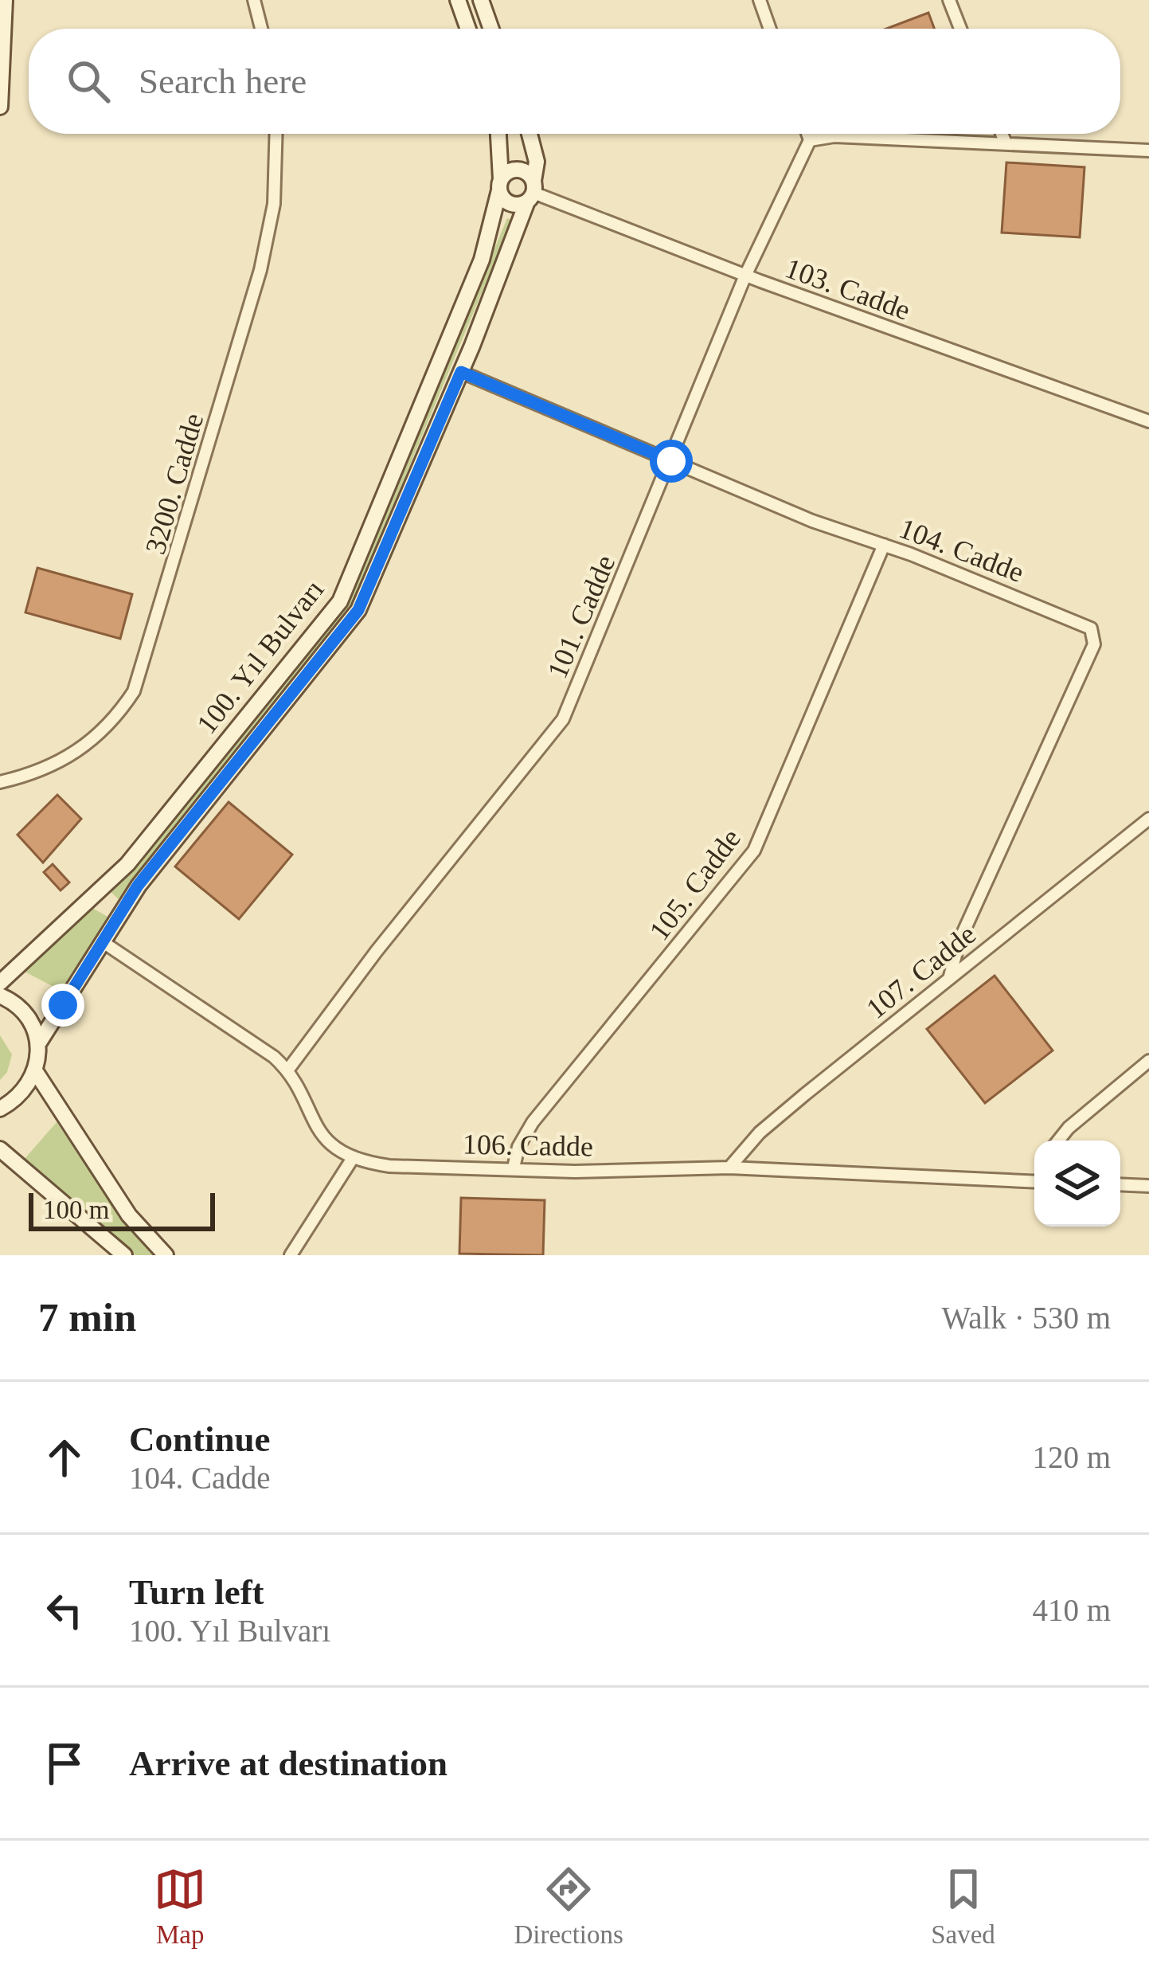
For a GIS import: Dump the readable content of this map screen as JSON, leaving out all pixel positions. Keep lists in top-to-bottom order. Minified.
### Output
{"streets":{"main road":["100. Yıl Bulvarı"],"street":["103. Cadde","3200. Cadde","104. Cadde","101. Cadde","105. Cadde","107. Cadde","106. Cadde"]},"crossings":[["103. Cadde","101. Cadde"],["103. Cadde","100. Yıl Bulvarı"],["104. Cadde","101. Cadde"],["104. Cadde","100. Yıl Bulvarı"],["104. Cadde","105. Cadde"],["104. Cadde","107. Cadde"],["101. Cadde","106. Cadde"],["100. Yıl Bulvarı","106. Cadde"],["105. Cadde","106. Cadde"],["107. Cadde","106. Cadde"]],"scale_bar":"100 m","page":{"search":"Search here","scale":"100 m","heading":["7 min","Walk · 530 m"],"list":[["Continue","104. Cadde","120 m"],["Turn left","100. Yıl Bulvarı","410 m"],"Arrive at destination"],"nav":["Map","Directions","Saved"]}}
